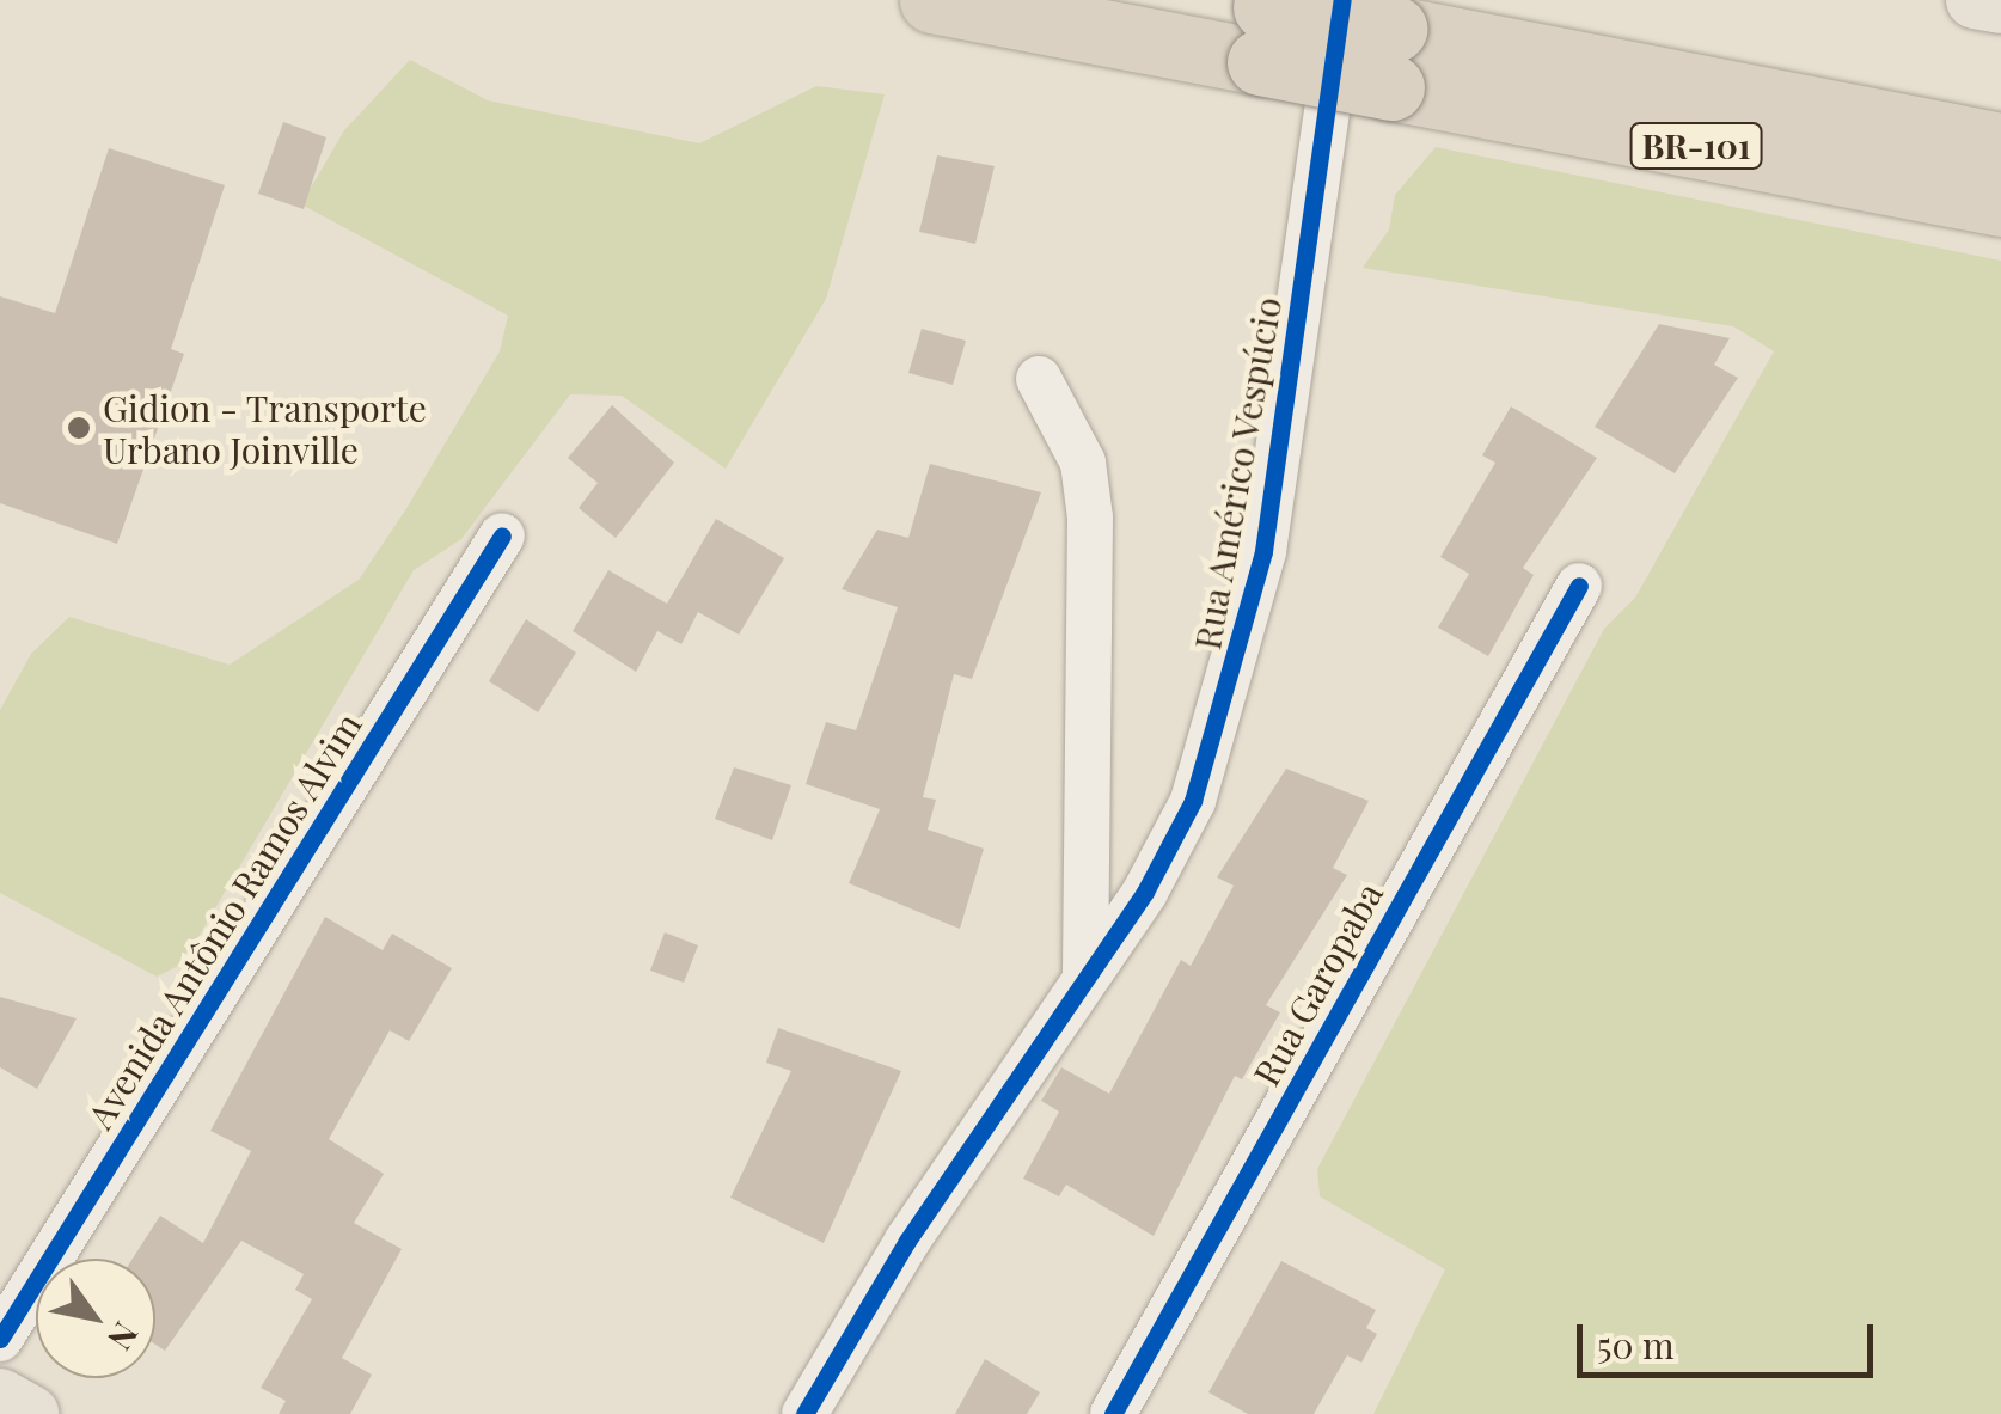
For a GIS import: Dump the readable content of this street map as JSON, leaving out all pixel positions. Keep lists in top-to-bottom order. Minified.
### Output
{"streets":{"highway":["BR-101"],"street":["Rua Américo Vespúcio","Avenida Antônio Ramos Alvim","Rua Garopaba"]},"crossings":[["BR-101","Rua Américo Vespúcio"]],"places":["Gidion - Transporte Urbano Joinville"],"scale_bar":"50 m","north":"bottom right"}
